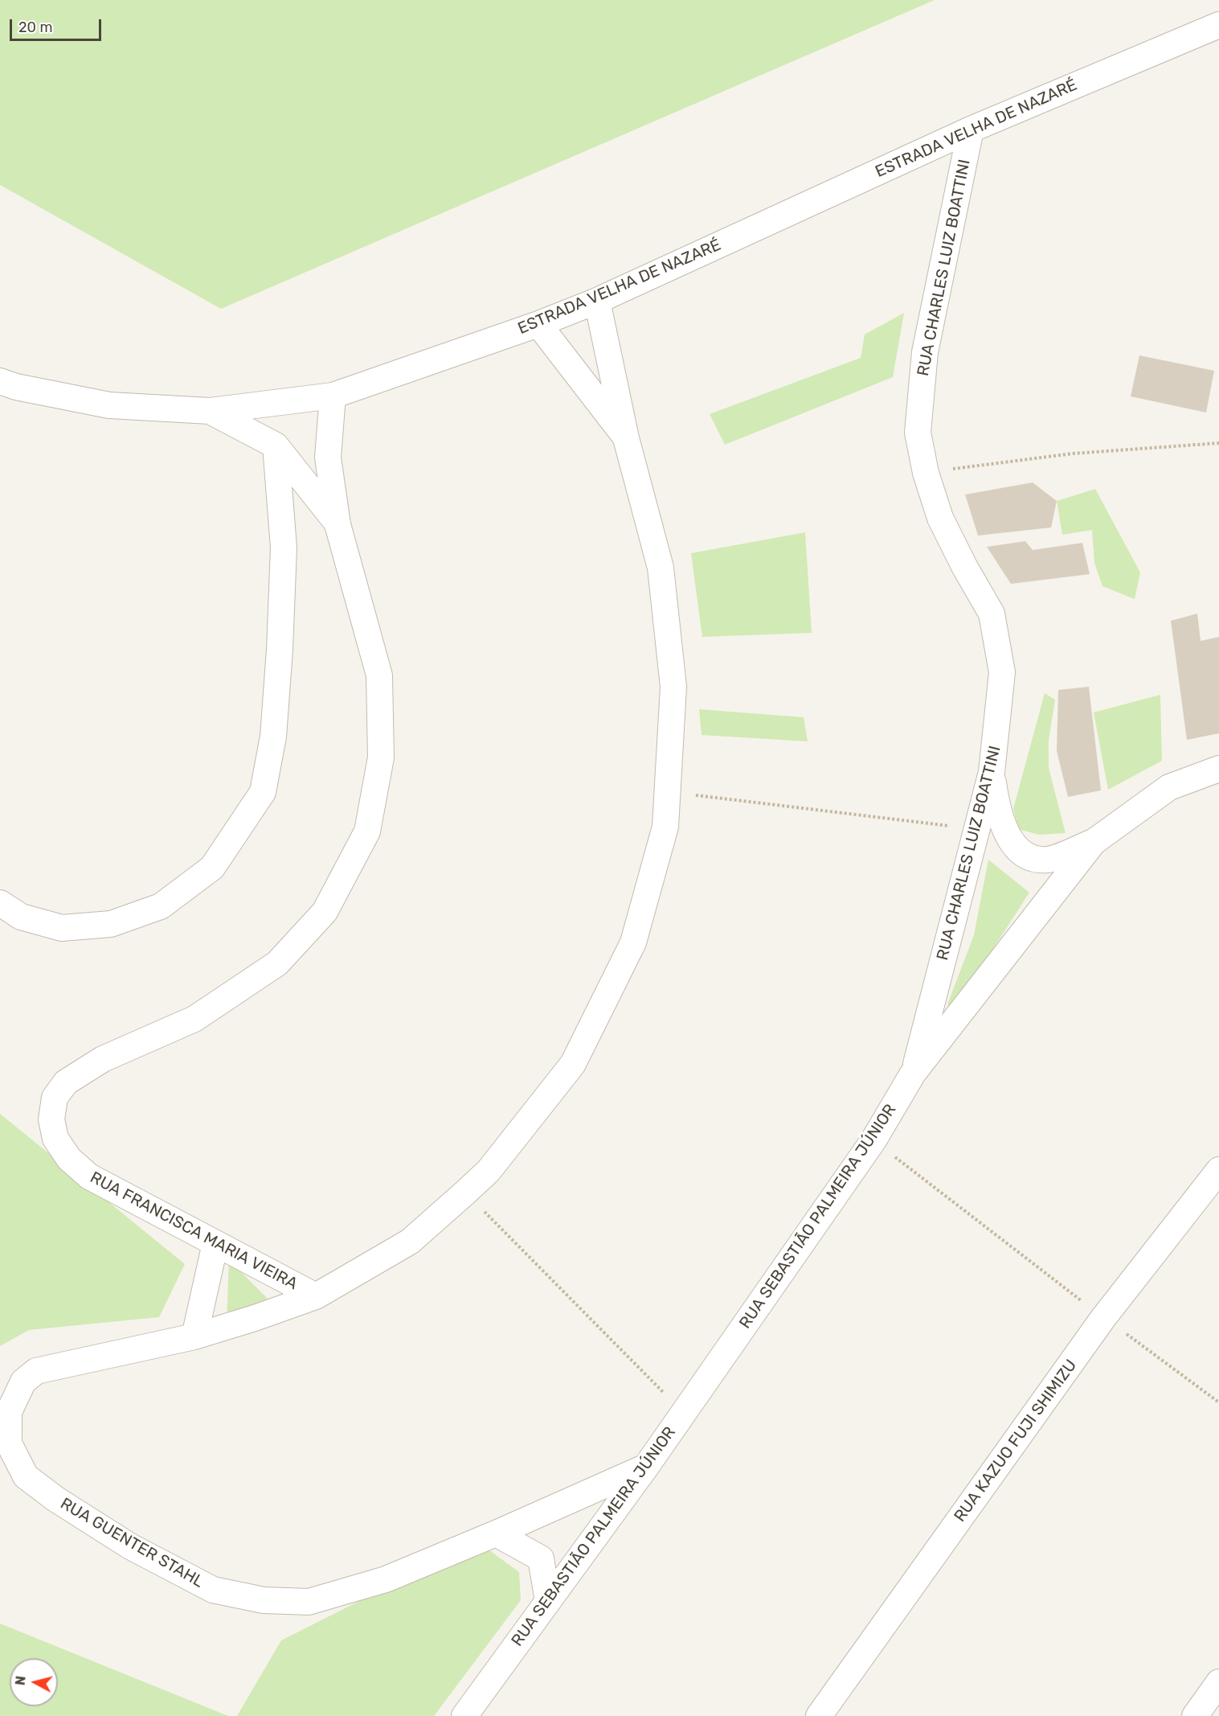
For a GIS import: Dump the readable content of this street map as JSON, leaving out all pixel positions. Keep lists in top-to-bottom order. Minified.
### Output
{"streets":{"street":["ESTRADA VELHA DE NAZARÉ","RUA CHARLES LUIZ BOATTINI","RUA SEBASTIÃO PALMEIRA JÚNIOR","RUA FRANCISCA MARIA VIEIRA","RUA KAZUO FUJI SHIMIZU","RUA GUENTER STAHL"]},"crossings":[["ESTRADA VELHA DE NAZARÉ","RUA CHARLES LUIZ BOATTINI"],["ESTRADA VELHA DE NAZARÉ","RUA FRANCISCA MARIA VIEIRA"],["ESTRADA VELHA DE NAZARÉ","RUA GUENTER STAHL"],["RUA CHARLES LUIZ BOATTINI","RUA SEBASTIÃO PALMEIRA JÚNIOR"],["RUA SEBASTIÃO PALMEIRA JÚNIOR","RUA GUENTER STAHL"],["RUA FRANCISCA MARIA VIEIRA","RUA GUENTER STAHL"]],"scale_bar":"20 m","north":"left"}
